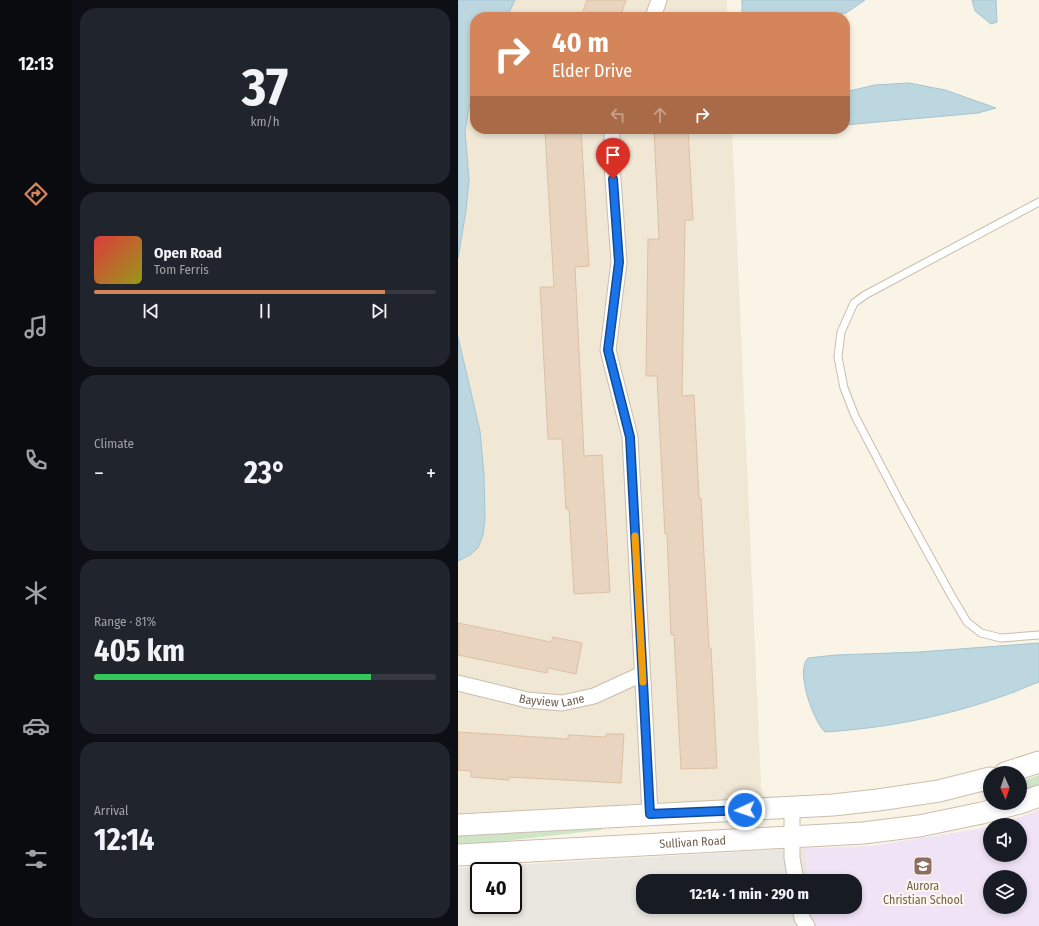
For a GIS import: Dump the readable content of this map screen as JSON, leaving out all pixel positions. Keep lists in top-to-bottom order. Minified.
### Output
{"streets":{"street":["Bayview Lane","Sullivan Road"]},"places":{"school or university":["Aurora Christian School"]},"north":"bottom","page":{"tabs":"12:13","tile":[["37","km/h"],"Climate",["Range · 81%","405 km"],["Arrival","12:14"]],"turn":["40 m","Elder Drive"],"song":["Open Road","Tom Ferris"],"heat":["−","23°","+"],"limit":"40","trip":"12:14 · 1 min · 290 m"}}
